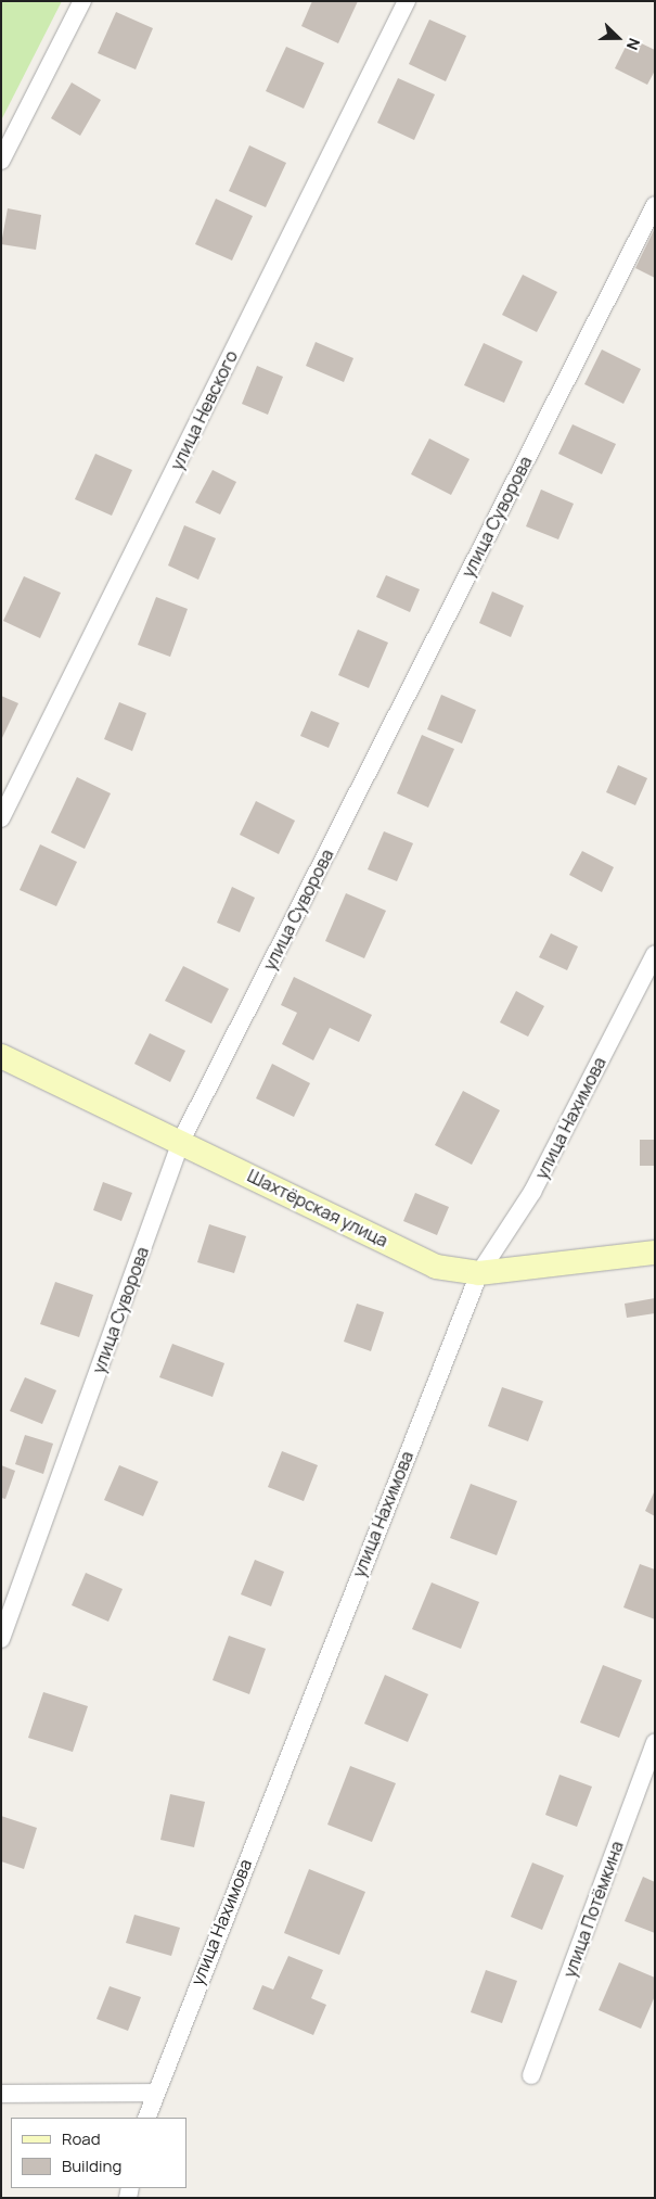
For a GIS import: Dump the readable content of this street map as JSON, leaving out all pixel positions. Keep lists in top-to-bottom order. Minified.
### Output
{"streets":{"street":["улица Невского","улица Суворова","улица Нахимова","Шахтёрская улица","улица Потёмкина"]},"crossings":[["улица Суворова","Шахтёрская улица"],["улица Нахимова","Шахтёрская улица"]],"legend":["Road","Building"],"north":"right"}
